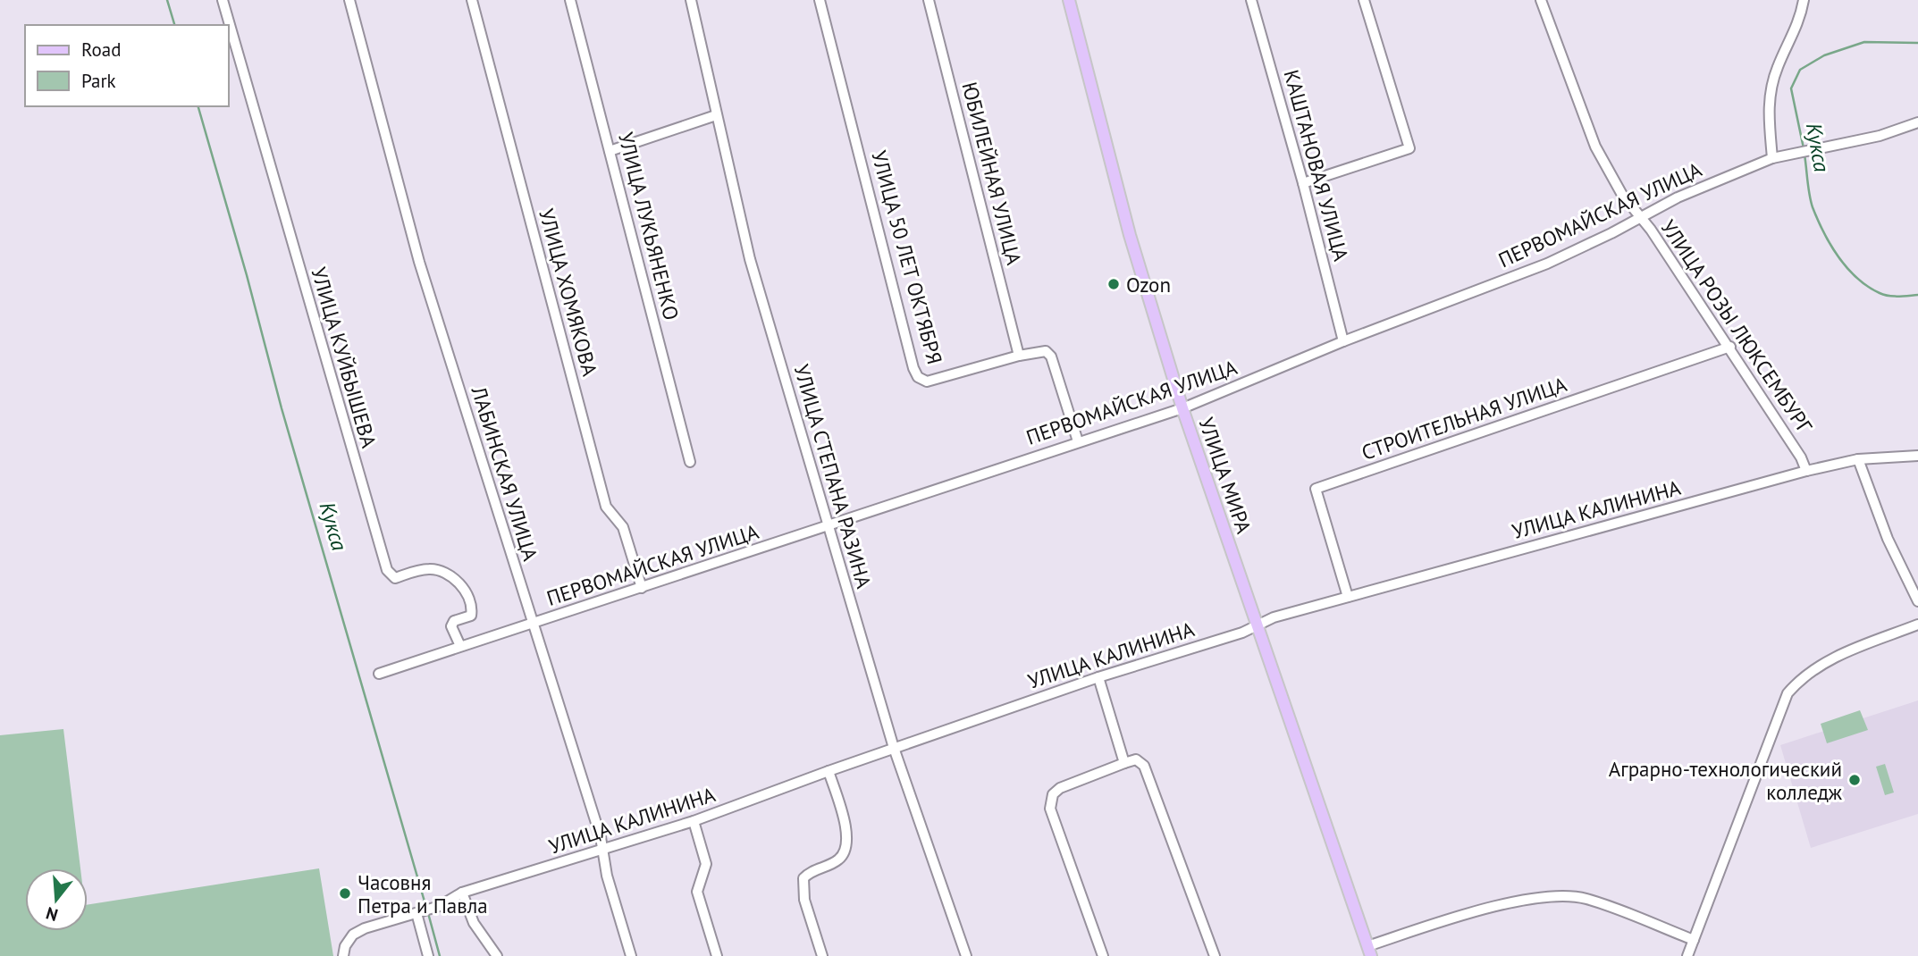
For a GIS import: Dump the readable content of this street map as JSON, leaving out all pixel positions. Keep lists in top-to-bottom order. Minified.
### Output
{"streets":{"main road":["УЛИЦА МИРА"],"street":["КАШТАНОВАЯ УЛИЦА","ЮБИЛЕЙНАЯ УЛИЦА","ПЕРВОМАЙСКАЯ УЛИЦА","УЛИЦА ЛУКЬЯНЕНКО","УЛИЦА 50 ЛЕТ ОКТЯБРЯ","УЛИЦА ХОМЯКОВА","УЛИЦА РОЗЫ ЛЮКСЕМБУРГ","УЛИЦА КУЙБЫШЕВА","СТРОИТЕЛЬНАЯ УЛИЦА","ЛАБИНСКАЯ УЛИЦА","УЛИЦА СТЕПАНА РАЗИНА","УЛИЦА КАЛИНИНА"]},"crossings":[["КАШТАНОВАЯ УЛИЦА","ПЕРВОМАЙСКАЯ УЛИЦА"],["ЮБИЛЕЙНАЯ УЛИЦА","УЛИЦА 50 ЛЕТ ОКТЯБРЯ"],["ПЕРВОМАЙСКАЯ УЛИЦА","УЛИЦА 50 ЛЕТ ОКТЯБРЯ"],["ПЕРВОМАЙСКАЯ УЛИЦА","УЛИЦА ХОМЯКОВА"],["ПЕРВОМАЙСКАЯ УЛИЦА","УЛИЦА РОЗЫ ЛЮКСЕМБУРГ"],["ПЕРВОМАЙСКАЯ УЛИЦА","УЛИЦА КУЙБЫШЕВА"],["ПЕРВОМАЙСКАЯ УЛИЦА","ЛАБИНСКАЯ УЛИЦА"],["ПЕРВОМАЙСКАЯ УЛИЦА","УЛИЦА МИРА"],["ПЕРВОМАЙСКАЯ УЛИЦА","УЛИЦА СТЕПАНА РАЗИНА"],["УЛИЦА РОЗЫ ЛЮКСЕМБУРГ","СТРОИТЕЛЬНАЯ УЛИЦА"],["УЛИЦА РОЗЫ ЛЮКСЕМБУРГ","УЛИЦА КАЛИНИНА"],["СТРОИТЕЛЬНАЯ УЛИЦА","УЛИЦА КАЛИНИНА"],["ЛАБИНСКАЯ УЛИЦА","УЛИЦА КАЛИНИНА"],["УЛИЦА МИРА","УЛИЦА КАЛИНИНА"],["УЛИЦА СТЕПАНА РАЗИНА","УЛИЦА КАЛИНИНА"]],"water":["Кукса"],"places":["Ozon","Аграрно-технологический колледж","Часовня Петра и Павла"],"legend":["Road","Park"],"north":"bottom"}
